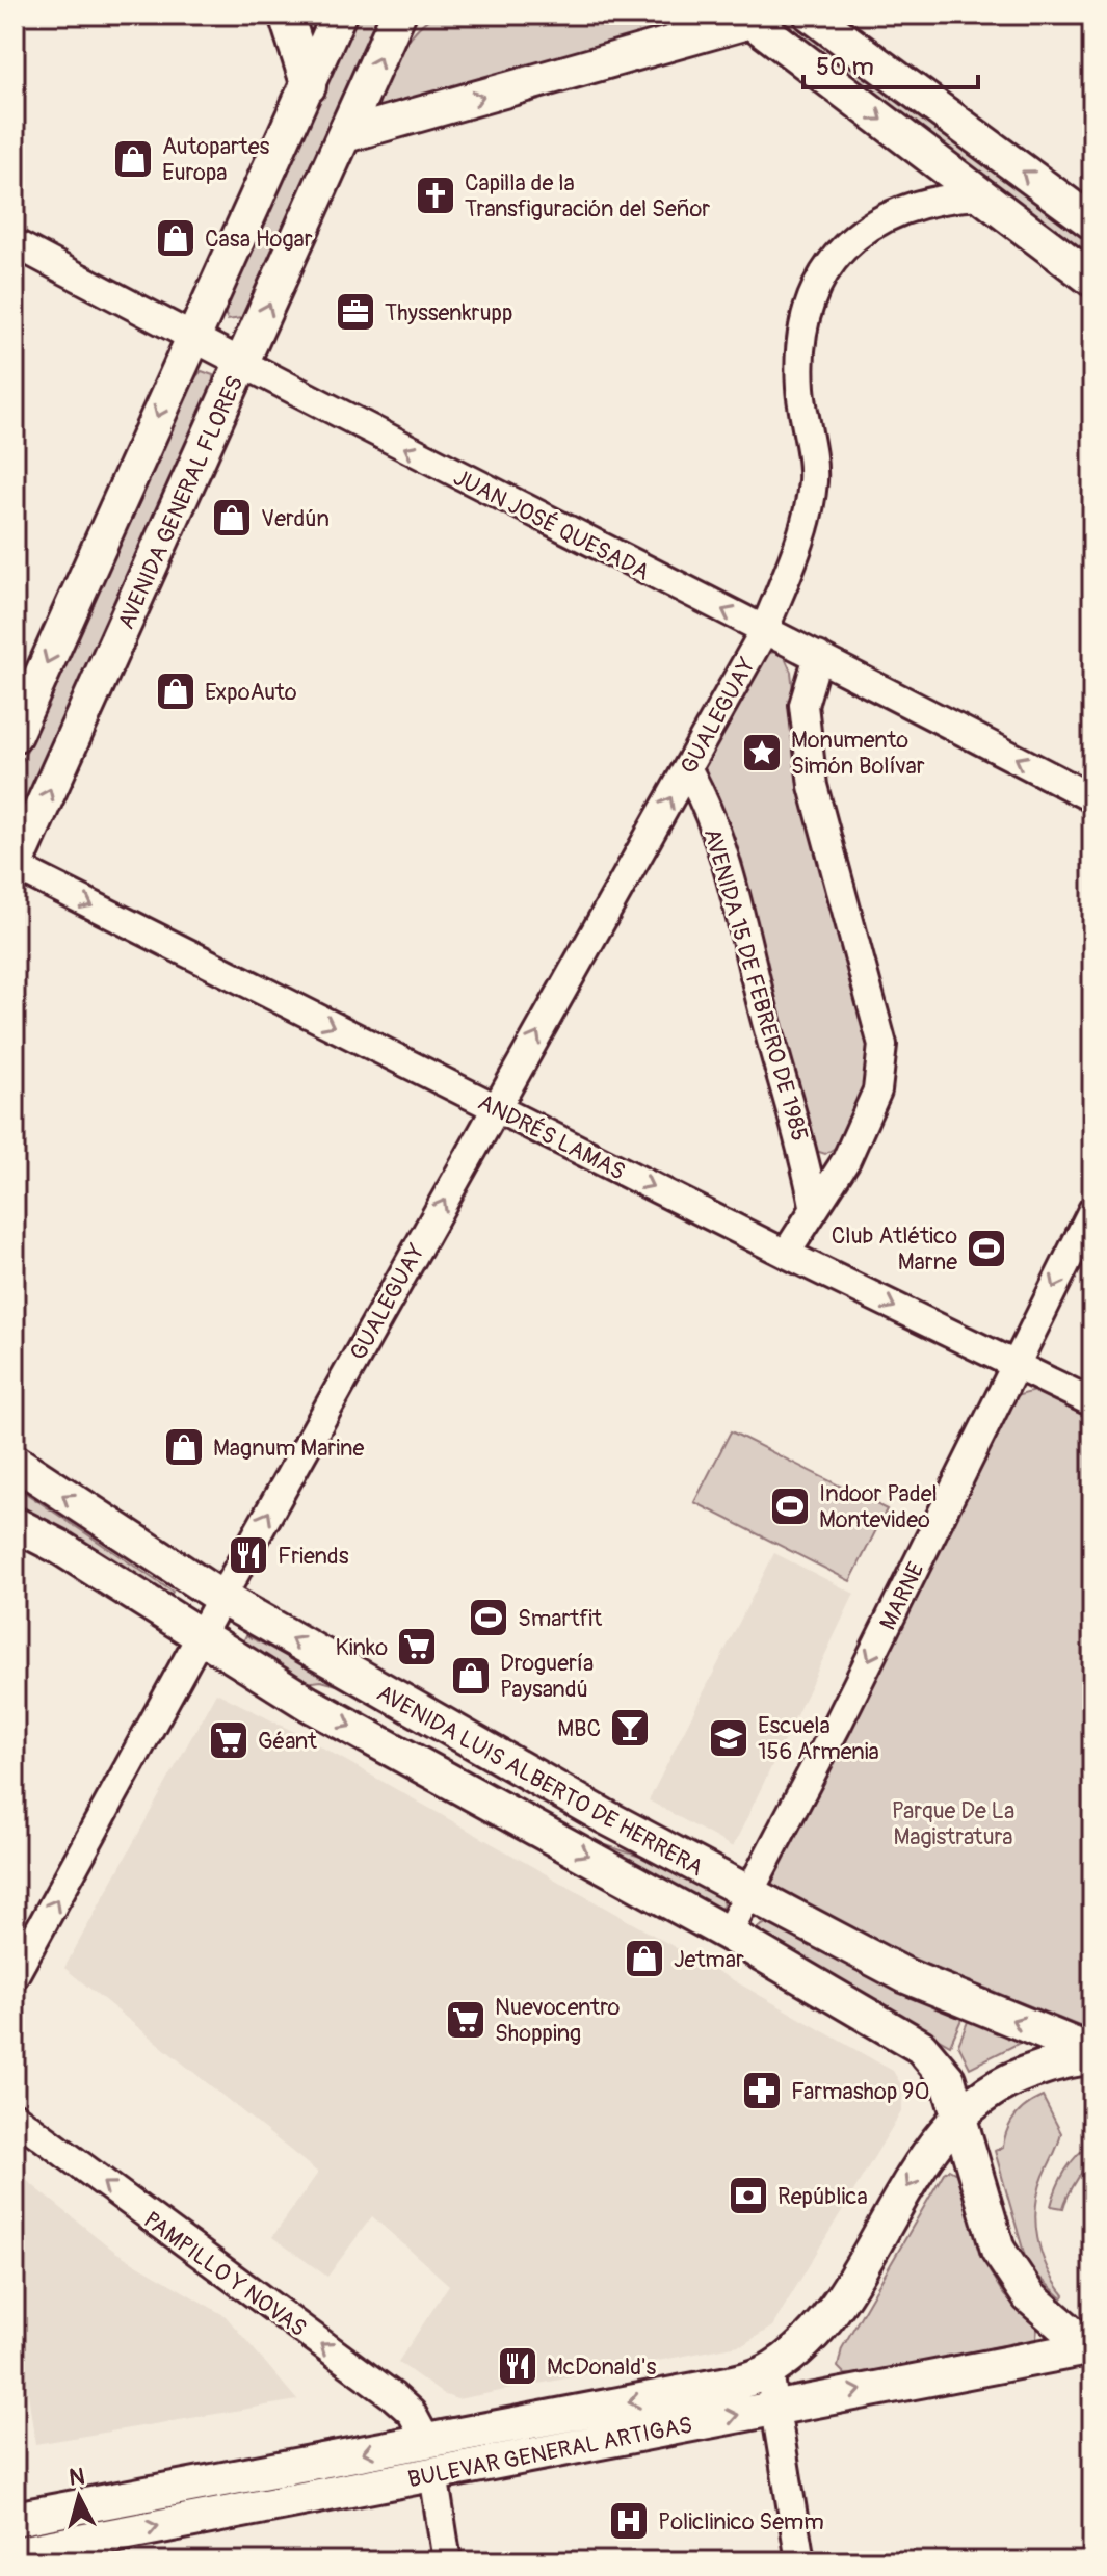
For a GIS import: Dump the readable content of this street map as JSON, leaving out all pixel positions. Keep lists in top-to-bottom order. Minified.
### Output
{"streets":{"main road":["AVENIDA GENERAL FLORES","AVENIDA LUIS ALBERTO DE HERRERA","BULEVAR GENERAL ARTIGAS"],"street":["JUAN JOSÉ QUESADA","GUALEGUAY","AVENIDA 15 DE FEBRERO DE 1985","ANDRÉS LAMAS","MARNE","PAMPILLO Y NOVAS"]},"crossings":[["AVENIDA GENERAL FLORES","JUAN JOSÉ QUESADA"],["AVENIDA GENERAL FLORES","ANDRÉS LAMAS"],["JUAN JOSÉ QUESADA","GUALEGUAY"],["GUALEGUAY","AVENIDA 15 DE FEBRERO DE 1985"],["GUALEGUAY","ANDRÉS LAMAS"],["GUALEGUAY","AVENIDA LUIS ALBERTO DE HERRERA"],["ANDRÉS LAMAS","MARNE"],["MARNE","AVENIDA LUIS ALBERTO DE HERRERA"],["AVENIDA LUIS ALBERTO DE HERRERA","BULEVAR GENERAL ARTIGAS"],["PAMPILLO Y NOVAS","BULEVAR GENERAL ARTIGAS"]],"one_way":["JUAN JOSÉ QUESADA","GUALEGUAY","ANDRÉS LAMAS","MARNE","PAMPILLO Y NOVAS"],"parks":["Parque De La Magistratura"],"places":{"shop":["Autopartes Europa","Casa Hogar","Verdún","ExpoAuto","Magnum Marine","Droguería Paysandú","Jetmar"],"church":["Capilla de la Transfiguración del Señor"],"office":["Thyssenkrupp"],"place":["Monumento Simón Bolívar"],"sports":["Club Atlético Marne","Indoor Padel Montevideo","Smartfit"],"restaurant":["Friends","McDonald's"],"supermarket":["Kinko","Géant","Nuevocentro Shopping"],"bar":["MBC"],"school or university":["Escuela 156 Armenia"],"pharmacy":["Farmashop 90"],"bank":["República"],"hospital":["Policlinico Semm"]},"scale_bar":"50 m","north":"top"}
